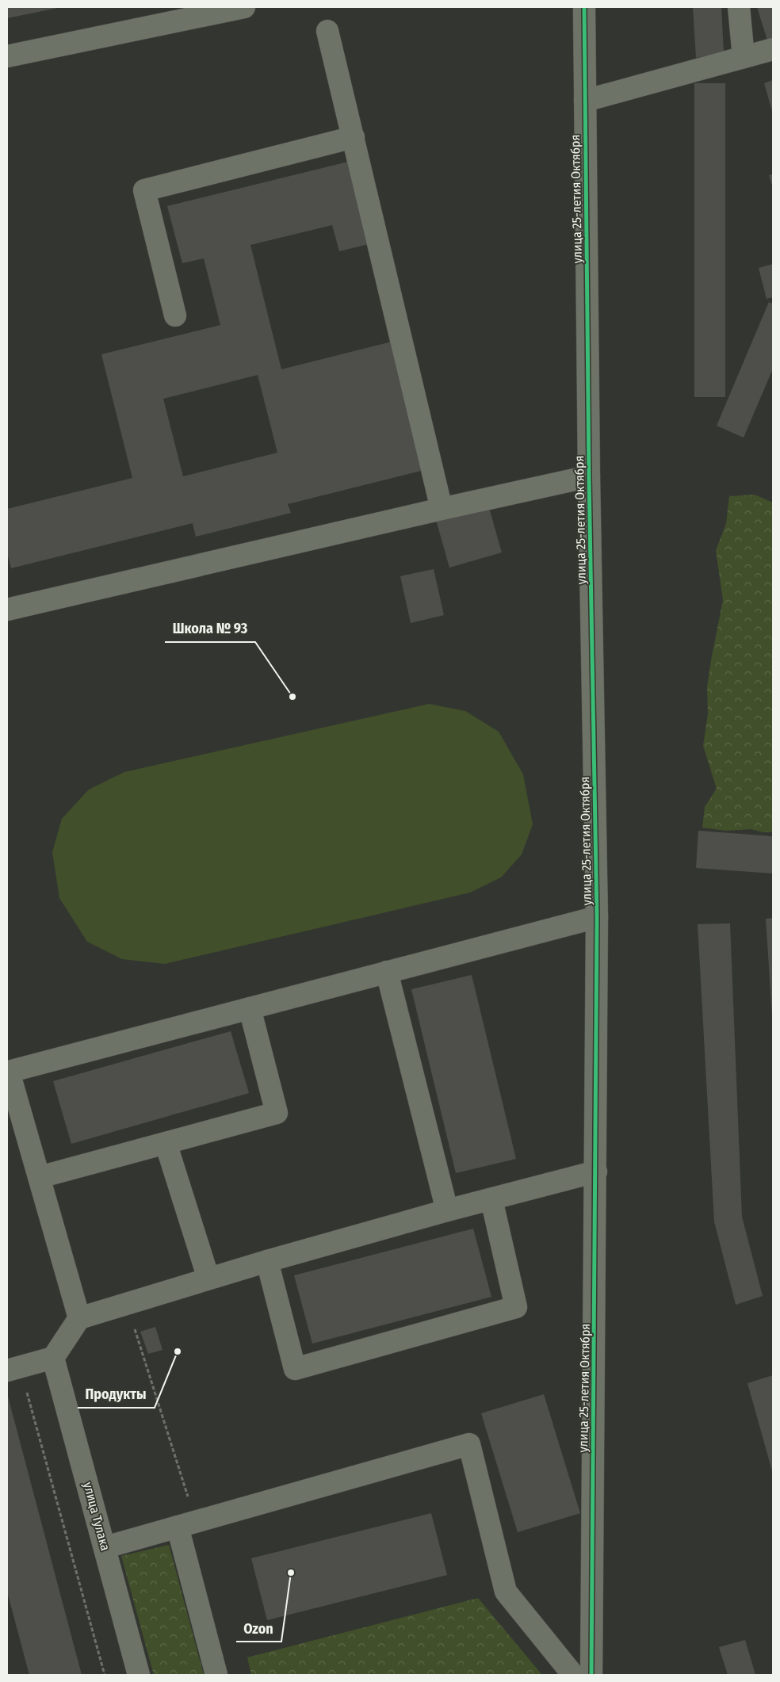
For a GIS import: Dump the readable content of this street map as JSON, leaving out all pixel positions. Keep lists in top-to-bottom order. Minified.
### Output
{"streets":{"street":["улица 25-летия Октября","улица Тулака"]},"places":["Школа № 93","Продукты","Ozon"]}
